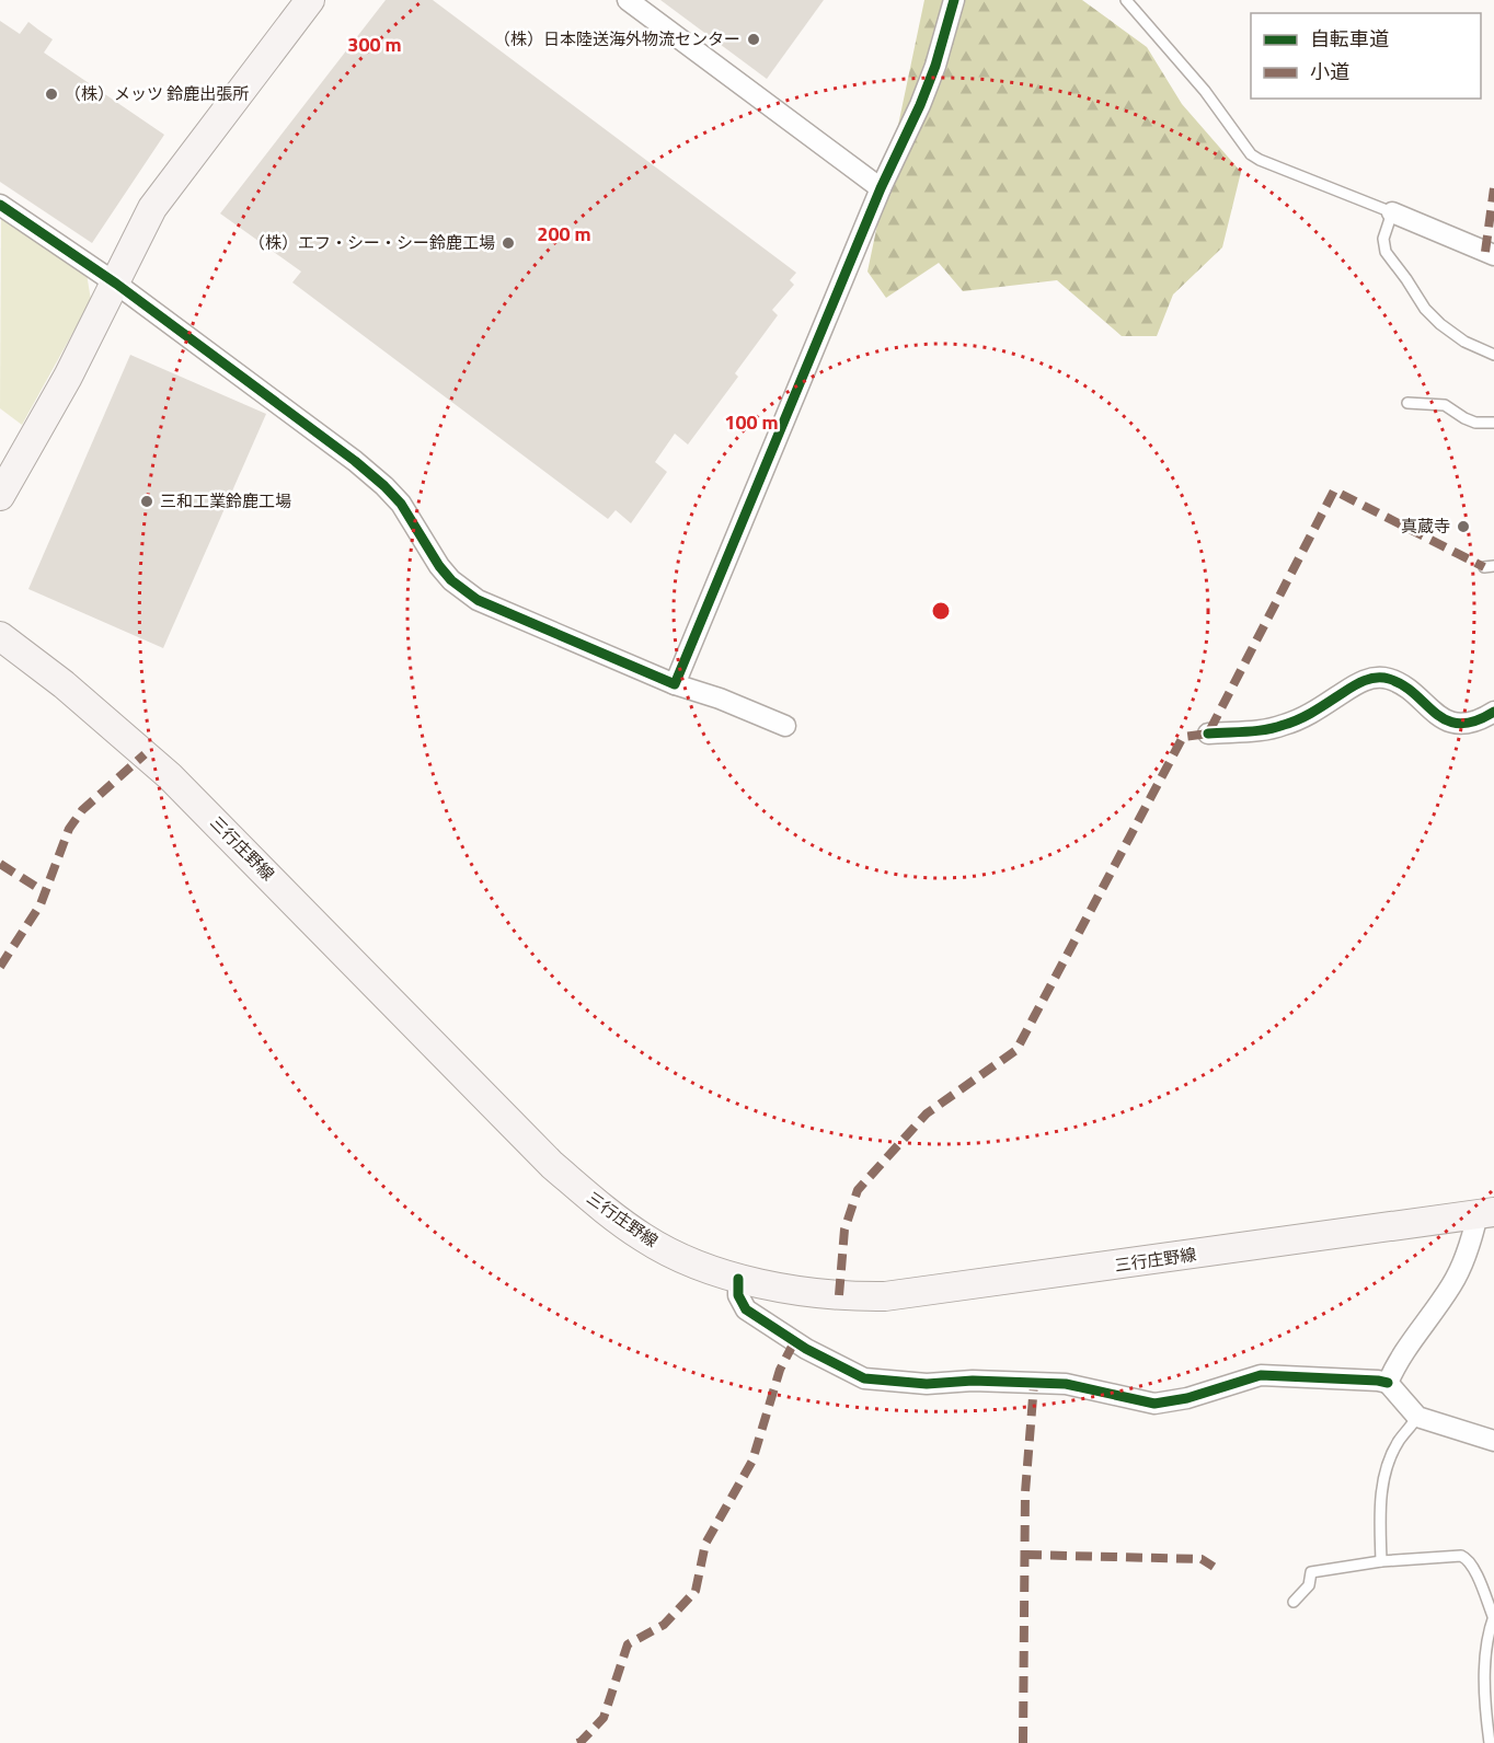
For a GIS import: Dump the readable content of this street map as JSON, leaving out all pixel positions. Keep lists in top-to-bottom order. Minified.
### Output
{"streets":{"main road":["三行庄野線"]},"places":["（株）日本陸送海外物流センター","（株）メッツ 鈴鹿出張所","（株）エフ・シー・シー鈴鹿工場","三和工業鈴鹿工場","真蔵寺"],"legend":["自転車道","小道"],"rings":["300 m","200 m","100 m"]}
